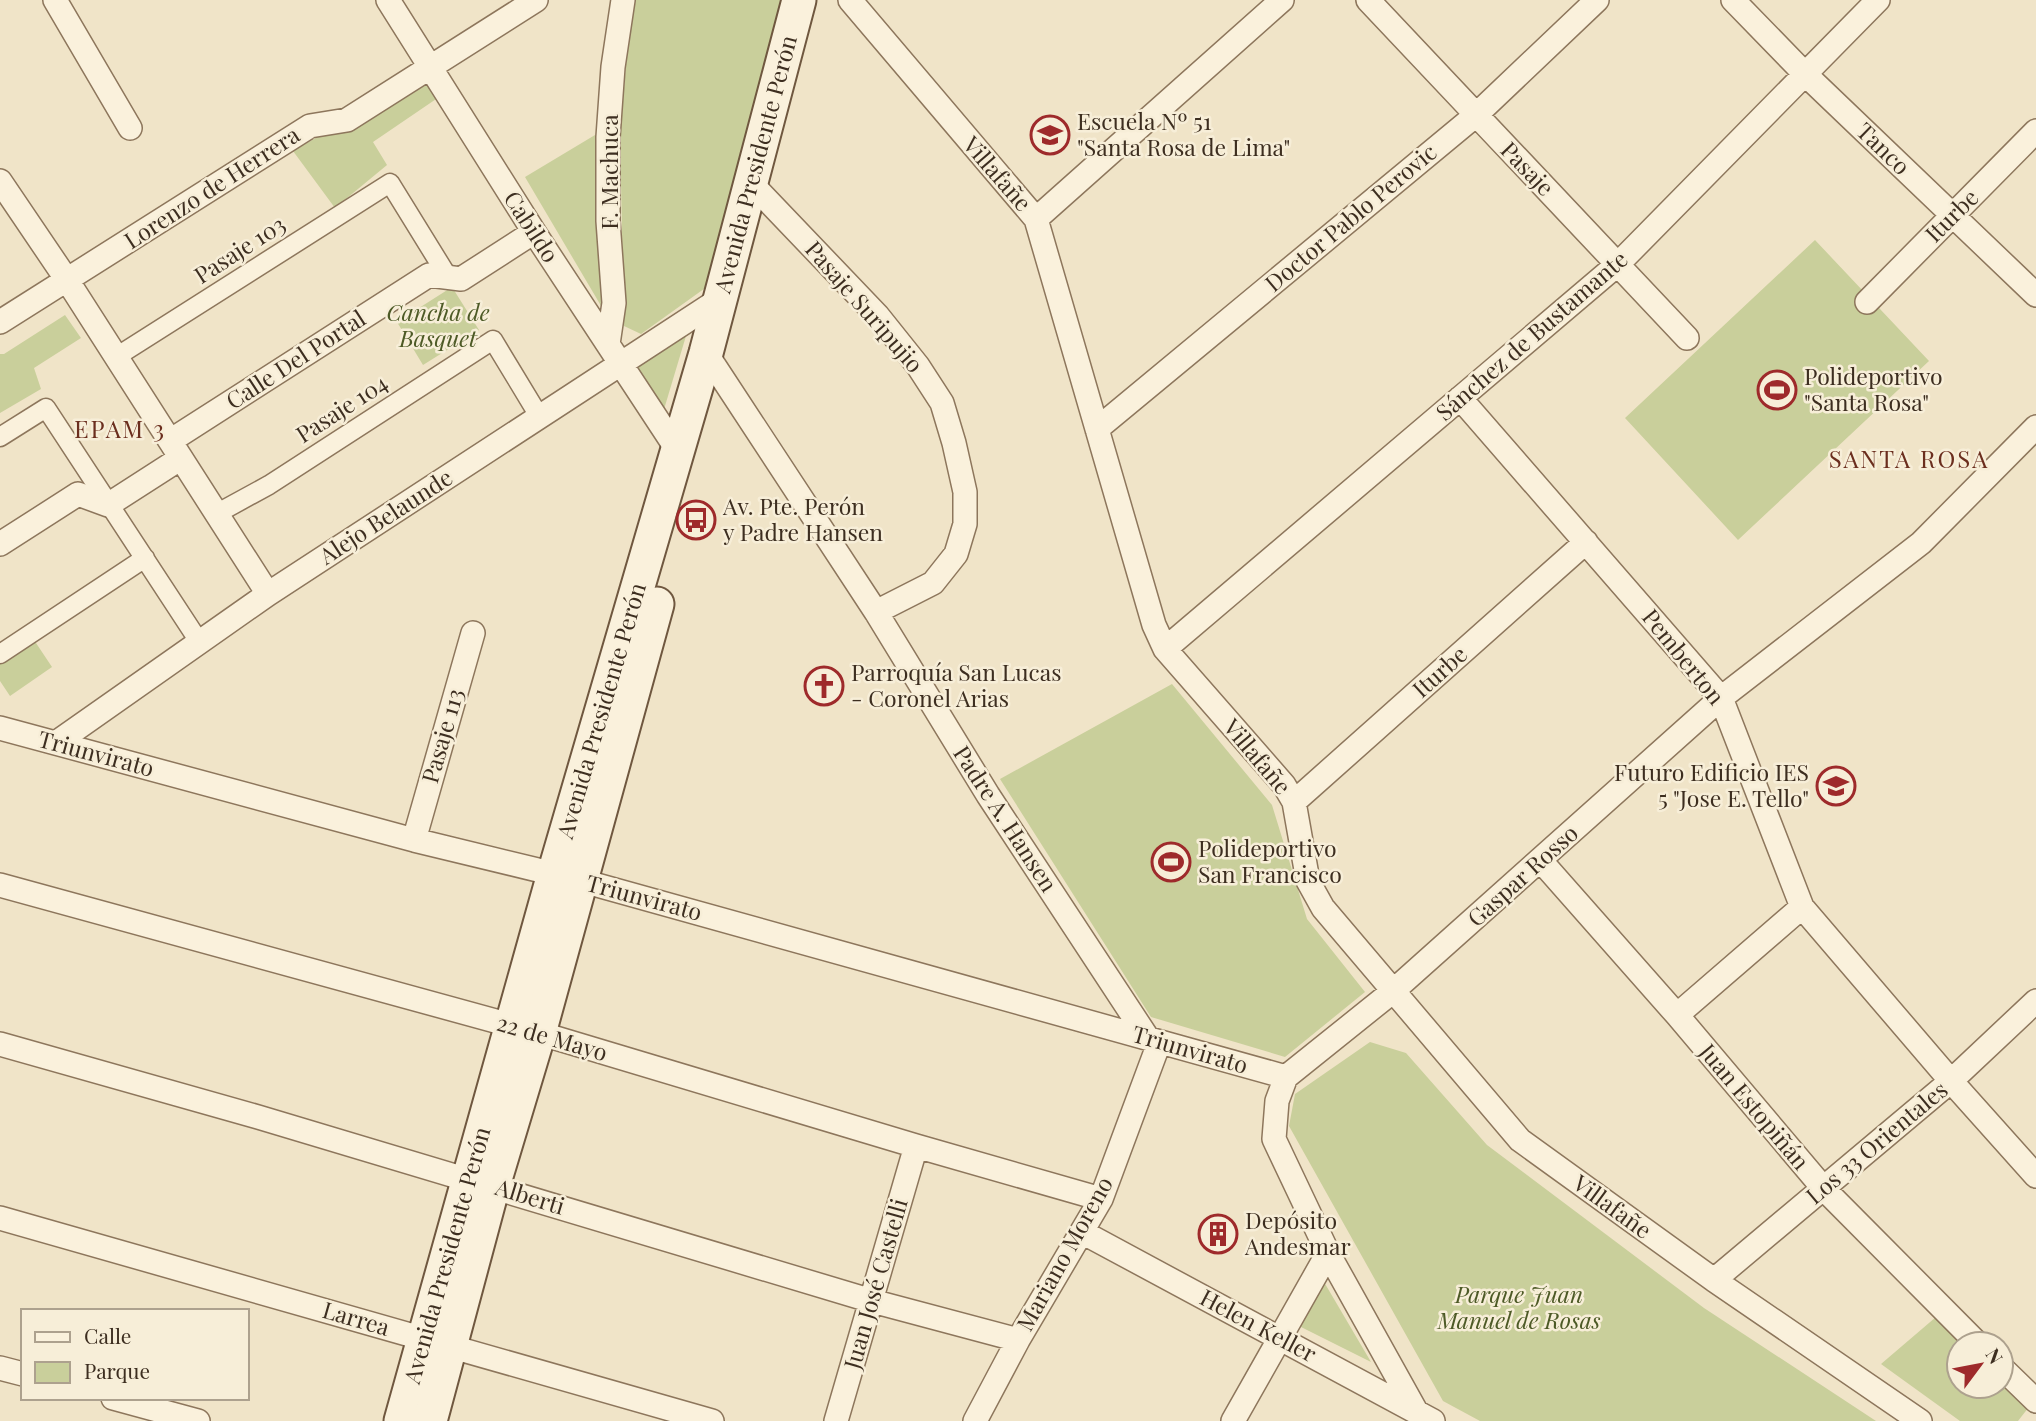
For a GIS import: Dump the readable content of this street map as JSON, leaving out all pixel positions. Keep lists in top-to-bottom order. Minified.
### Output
{"streets":{"main road":["Avenida Presidente Perón"],"street":["Tanco","Pasaje","F. Machuca","Villafañe","Lorenzo de Herrera","Iturbe","Doctor Pablo Perovic","Cabildo","Pasaje 103","Pasaje Suripujio","Sánchez de Bustamante","Calle Del Portal","Pasaje 104","Alejo Belaunde","Pemberton","Pasaje 113","Triunvirato","Padre A. Hansen","Gaspar Rosso","22 de Mayo","Juan Estopiñán","Los 33 Orientales","Alberti","Mariano Moreno","Juan José Castelli","Larrea","Helen Keller"]},"crossings":[["Tanco","Iturbe"],["Tanco","Sánchez de Bustamante"],["Avenida Presidente Perón","Cabildo"],["Avenida Presidente Perón","Pasaje Suripujio"],["Avenida Presidente Perón","Alejo Belaunde"],["Avenida Presidente Perón","Triunvirato"],["Avenida Presidente Perón","Padre A. Hansen"],["Avenida Presidente Perón","22 de Mayo"],["Avenida Presidente Perón","Alberti"],["Avenida Presidente Perón","Larrea"],["Pasaje","Doctor Pablo Perovic"],["Pasaje","Sánchez de Bustamante"],["F. Machuca","Cabildo"],["F. Machuca","Alejo Belaunde"],["Villafañe","Iturbe"],["Villafañe","Doctor Pablo Perovic"],["Villafañe","Sánchez de Bustamante"],["Villafañe","Gaspar Rosso"],["Villafañe","Los 33 Orientales"],["Lorenzo de Herrera","Cabildo"],["Iturbe","Pemberton"],["Cabildo","Calle Del Portal"],["Cabildo","Alejo Belaunde"],["Pasaje 103","Calle Del Portal"],["Pasaje Suripujio","Padre A. Hansen"],["Sánchez de Bustamante","Pemberton"],["Pasaje 104","Alejo Belaunde"],["Alejo Belaunde","Triunvirato"],["Pemberton","Gaspar Rosso"],["Pemberton","Los 33 Orientales"],["Pasaje 113","Triunvirato"],["Triunvirato","Padre A. Hansen"],["Triunvirato","Gaspar Rosso"],["Triunvirato","Mariano Moreno"],["Padre A. Hansen","Mariano Moreno"],["Gaspar Rosso","Juan Estopiñán"],["22 de Mayo","Mariano Moreno"],["22 de Mayo","Juan José Castelli"],["Juan Estopiñán","Los 33 Orientales"],["Alberti","Mariano Moreno"],["Alberti","Juan José Castelli"],["Mariano Moreno","Helen Keller"]],"districts":["EPAM 3","SANTA ROSA"],"parks":["Cancha de Basquet","Parque Juan Manuel de Rosas"],"places":{"school or university":["Escuela Nº 51 \"Santa Rosa de Lima\"","Futuro Edificio IES 5 \"Jose E. Tello\""],"sports":["Polideportivo \"Santa Rosa\"","Polideportivo San Francisco"],"bus stop":["Av. Pte. Perón y Padre Hansen"],"church":["Parroquía San Lucas - Coronel Arias"],"building":["Depósito Andesmar"]},"legend":["Calle","Parque"],"north":"top right"}
